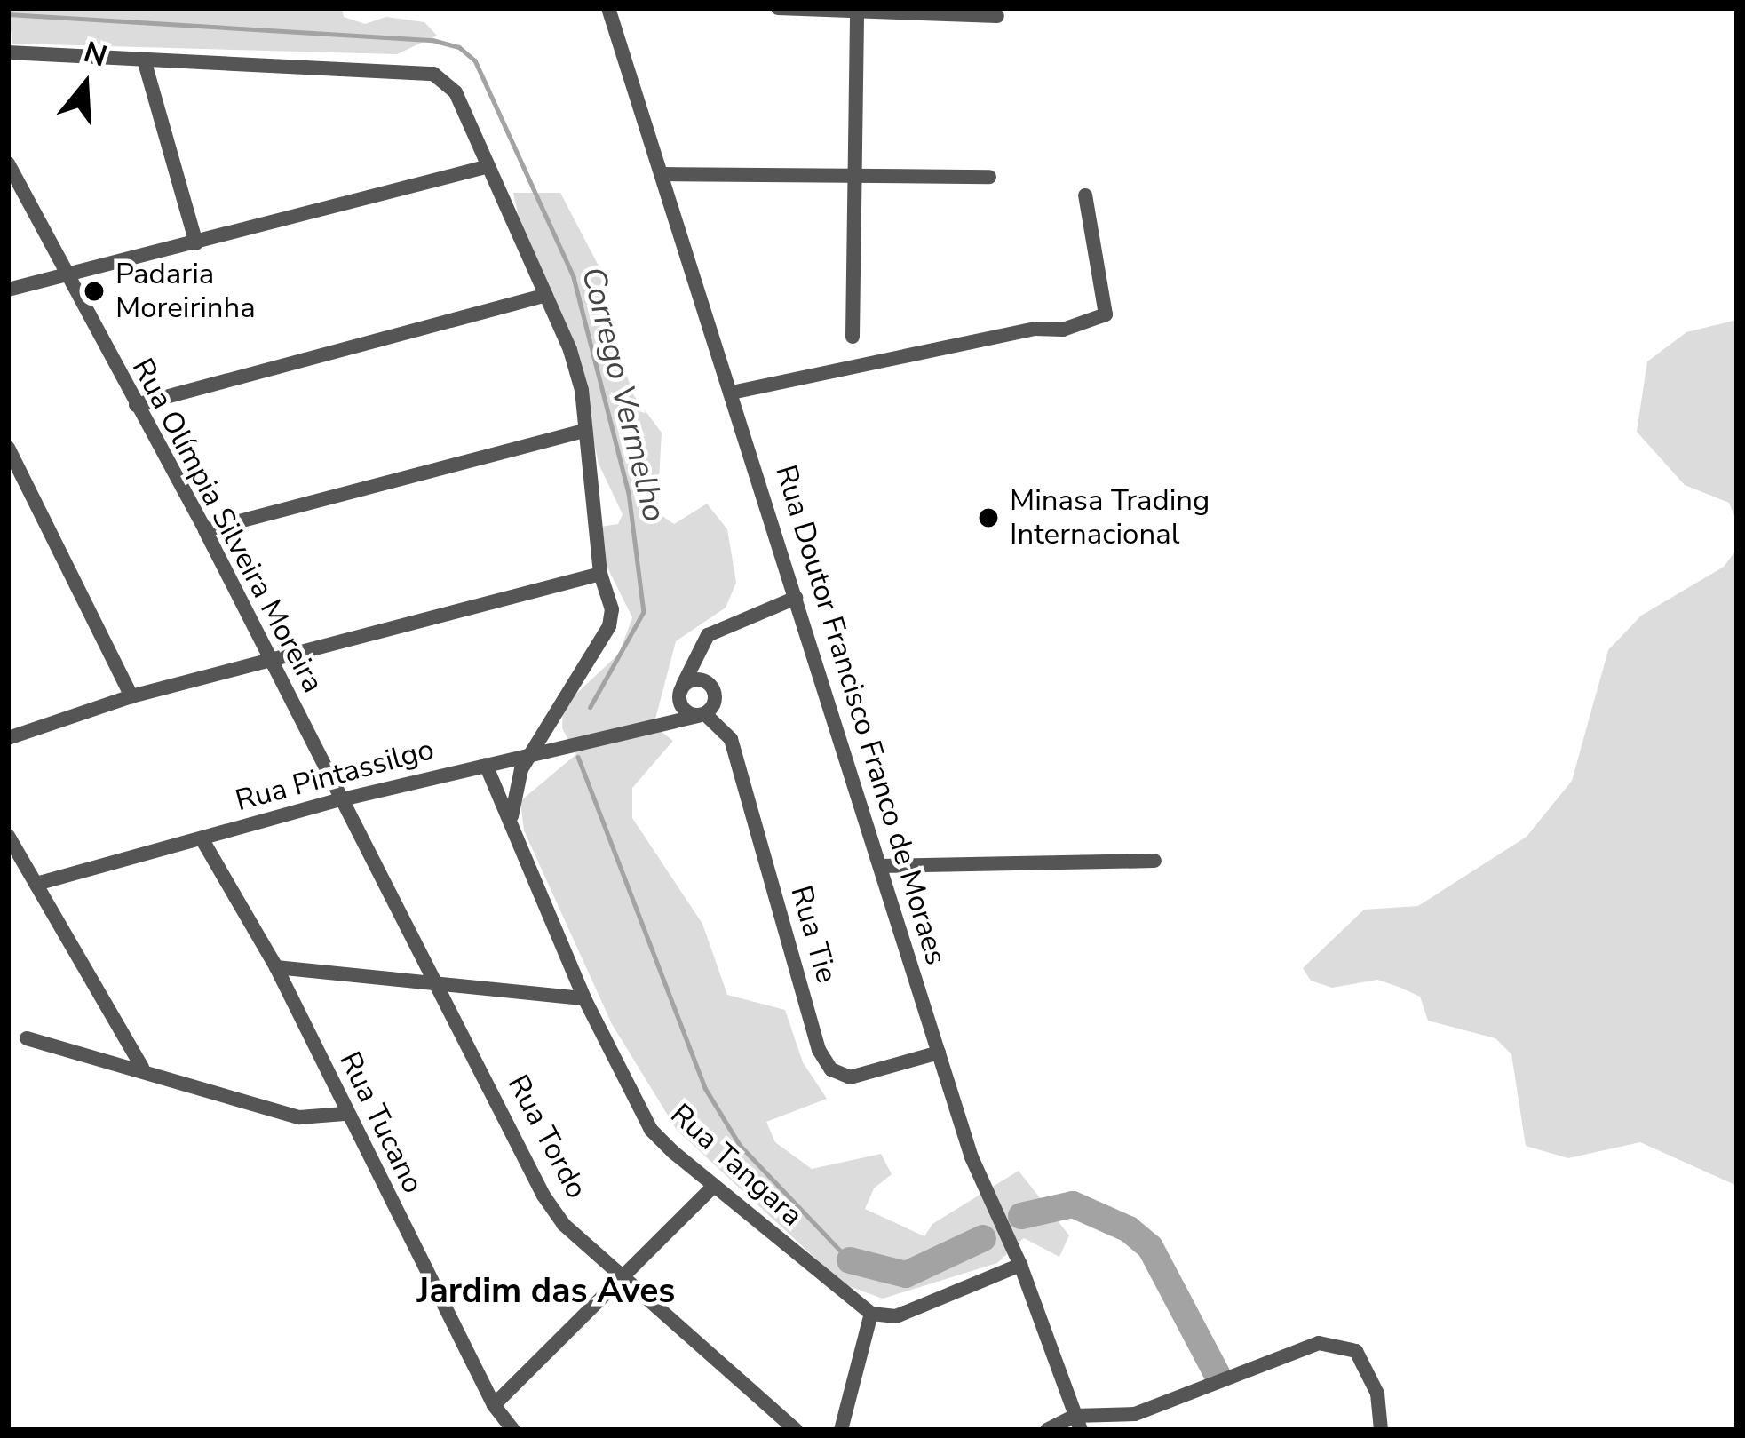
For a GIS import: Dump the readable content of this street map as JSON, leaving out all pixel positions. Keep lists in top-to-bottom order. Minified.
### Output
{"streets":{"street":["Rua Olímpia Silveira Moreira","Rua Doutor Francisco Franco de Moraes","Rua Pintassilgo","Rua Tie","Rua Tucano","Rua Tordo","Rua Tangara"]},"crossings":[["Rua Olímpia Silveira Moreira","Rua Pintassilgo"],["Rua Olímpia Silveira Moreira","Rua Tordo"],["Rua Doutor Francisco Franco de Moraes","Rua Tie"],["Rua Pintassilgo","Rua Tie"],["Rua Pintassilgo","Rua Tucano"],["Rua Pintassilgo","Rua Tordo"],["Rua Pintassilgo","Rua Tangara"]],"districts":["Jardim das Aves"],"water":["Corrego Vermelho"],"places":["Padaria Moreirinha","Minasa Trading Internacional"],"north":"top"}
